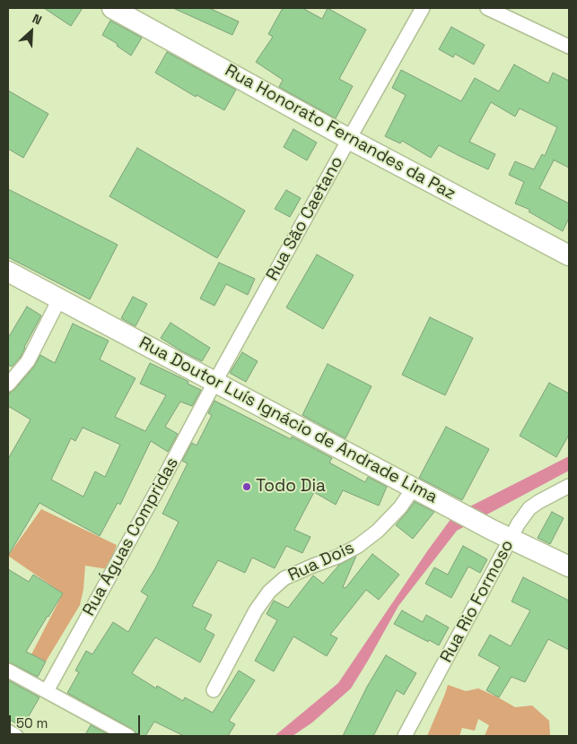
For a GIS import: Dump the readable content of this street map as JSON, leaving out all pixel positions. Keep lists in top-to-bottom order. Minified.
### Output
{"streets":{"main road":["Rua Honorato Fernandes da Paz","Rua Doutor Luís Ignácio de Andrade Lima"],"street":["Rua São Caetano","Rua Águas Compridas","Rua Dois","Rua Rio Formoso"]},"crossings":[["Rua Honorato Fernandes da Paz","Rua São Caetano"],["Rua São Caetano","Rua Doutor Luís Ignácio de Andrade Lima"],["Rua São Caetano","Rua Águas Compridas"],["Rua Doutor Luís Ignácio de Andrade Lima","Rua Águas Compridas"],["Rua Doutor Luís Ignácio de Andrade Lima","Rua Dois"],["Rua Doutor Luís Ignácio de Andrade Lima","Rua Rio Formoso"]],"places":["Todo Dia"],"scale_bar":"50 m","north":"top right"}
